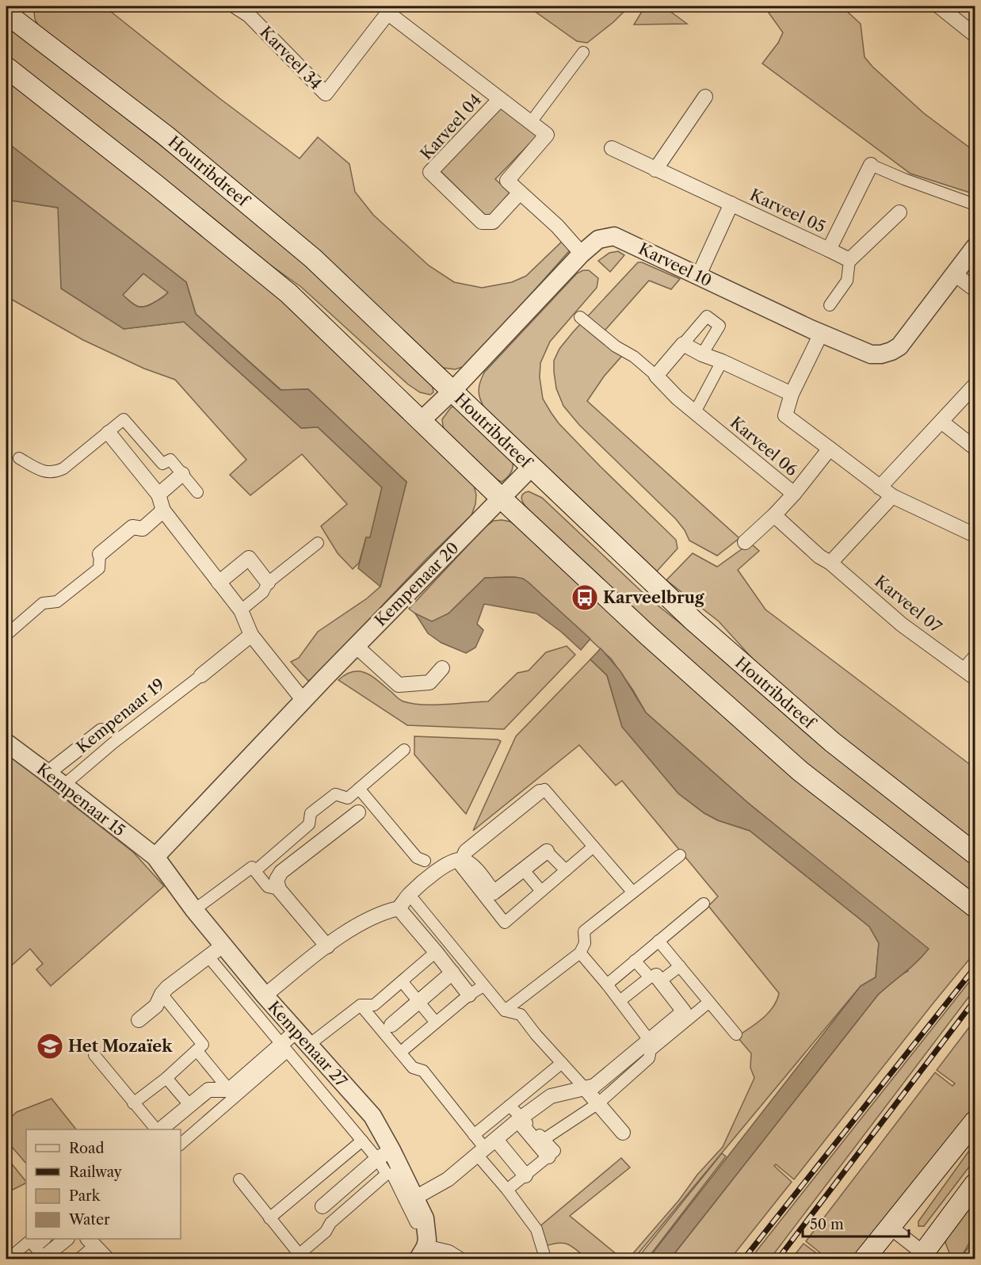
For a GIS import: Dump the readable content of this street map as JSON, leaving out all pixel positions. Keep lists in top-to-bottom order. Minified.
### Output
{"streets":{"main road":["Houtribdreef"],"street":["Karveel 34","Karveel 04","Karveel 05","Karveel 10","Karveel 06","Kempenaar 20","Karveel 07","Kempenaar 19","Kempenaar 15","Kempenaar 27"]},"crossings":[["Karveel 34","Karveel 04"],["Karveel 04","Karveel 10"],["Houtribdreef","Karveel 10"],["Houtribdreef","Kempenaar 20"],["Karveel 05","Karveel 10"],["Kempenaar 20","Kempenaar 15"],["Kempenaar 20","Kempenaar 27"],["Kempenaar 19","Kempenaar 15"],["Kempenaar 15","Kempenaar 27"]],"places":{"bus stop":["Karveelbrug"],"school or university":["Het Mozaïek"]},"legend":["Road","Railway","Park","Water"],"scale_bar":"50 m"}
